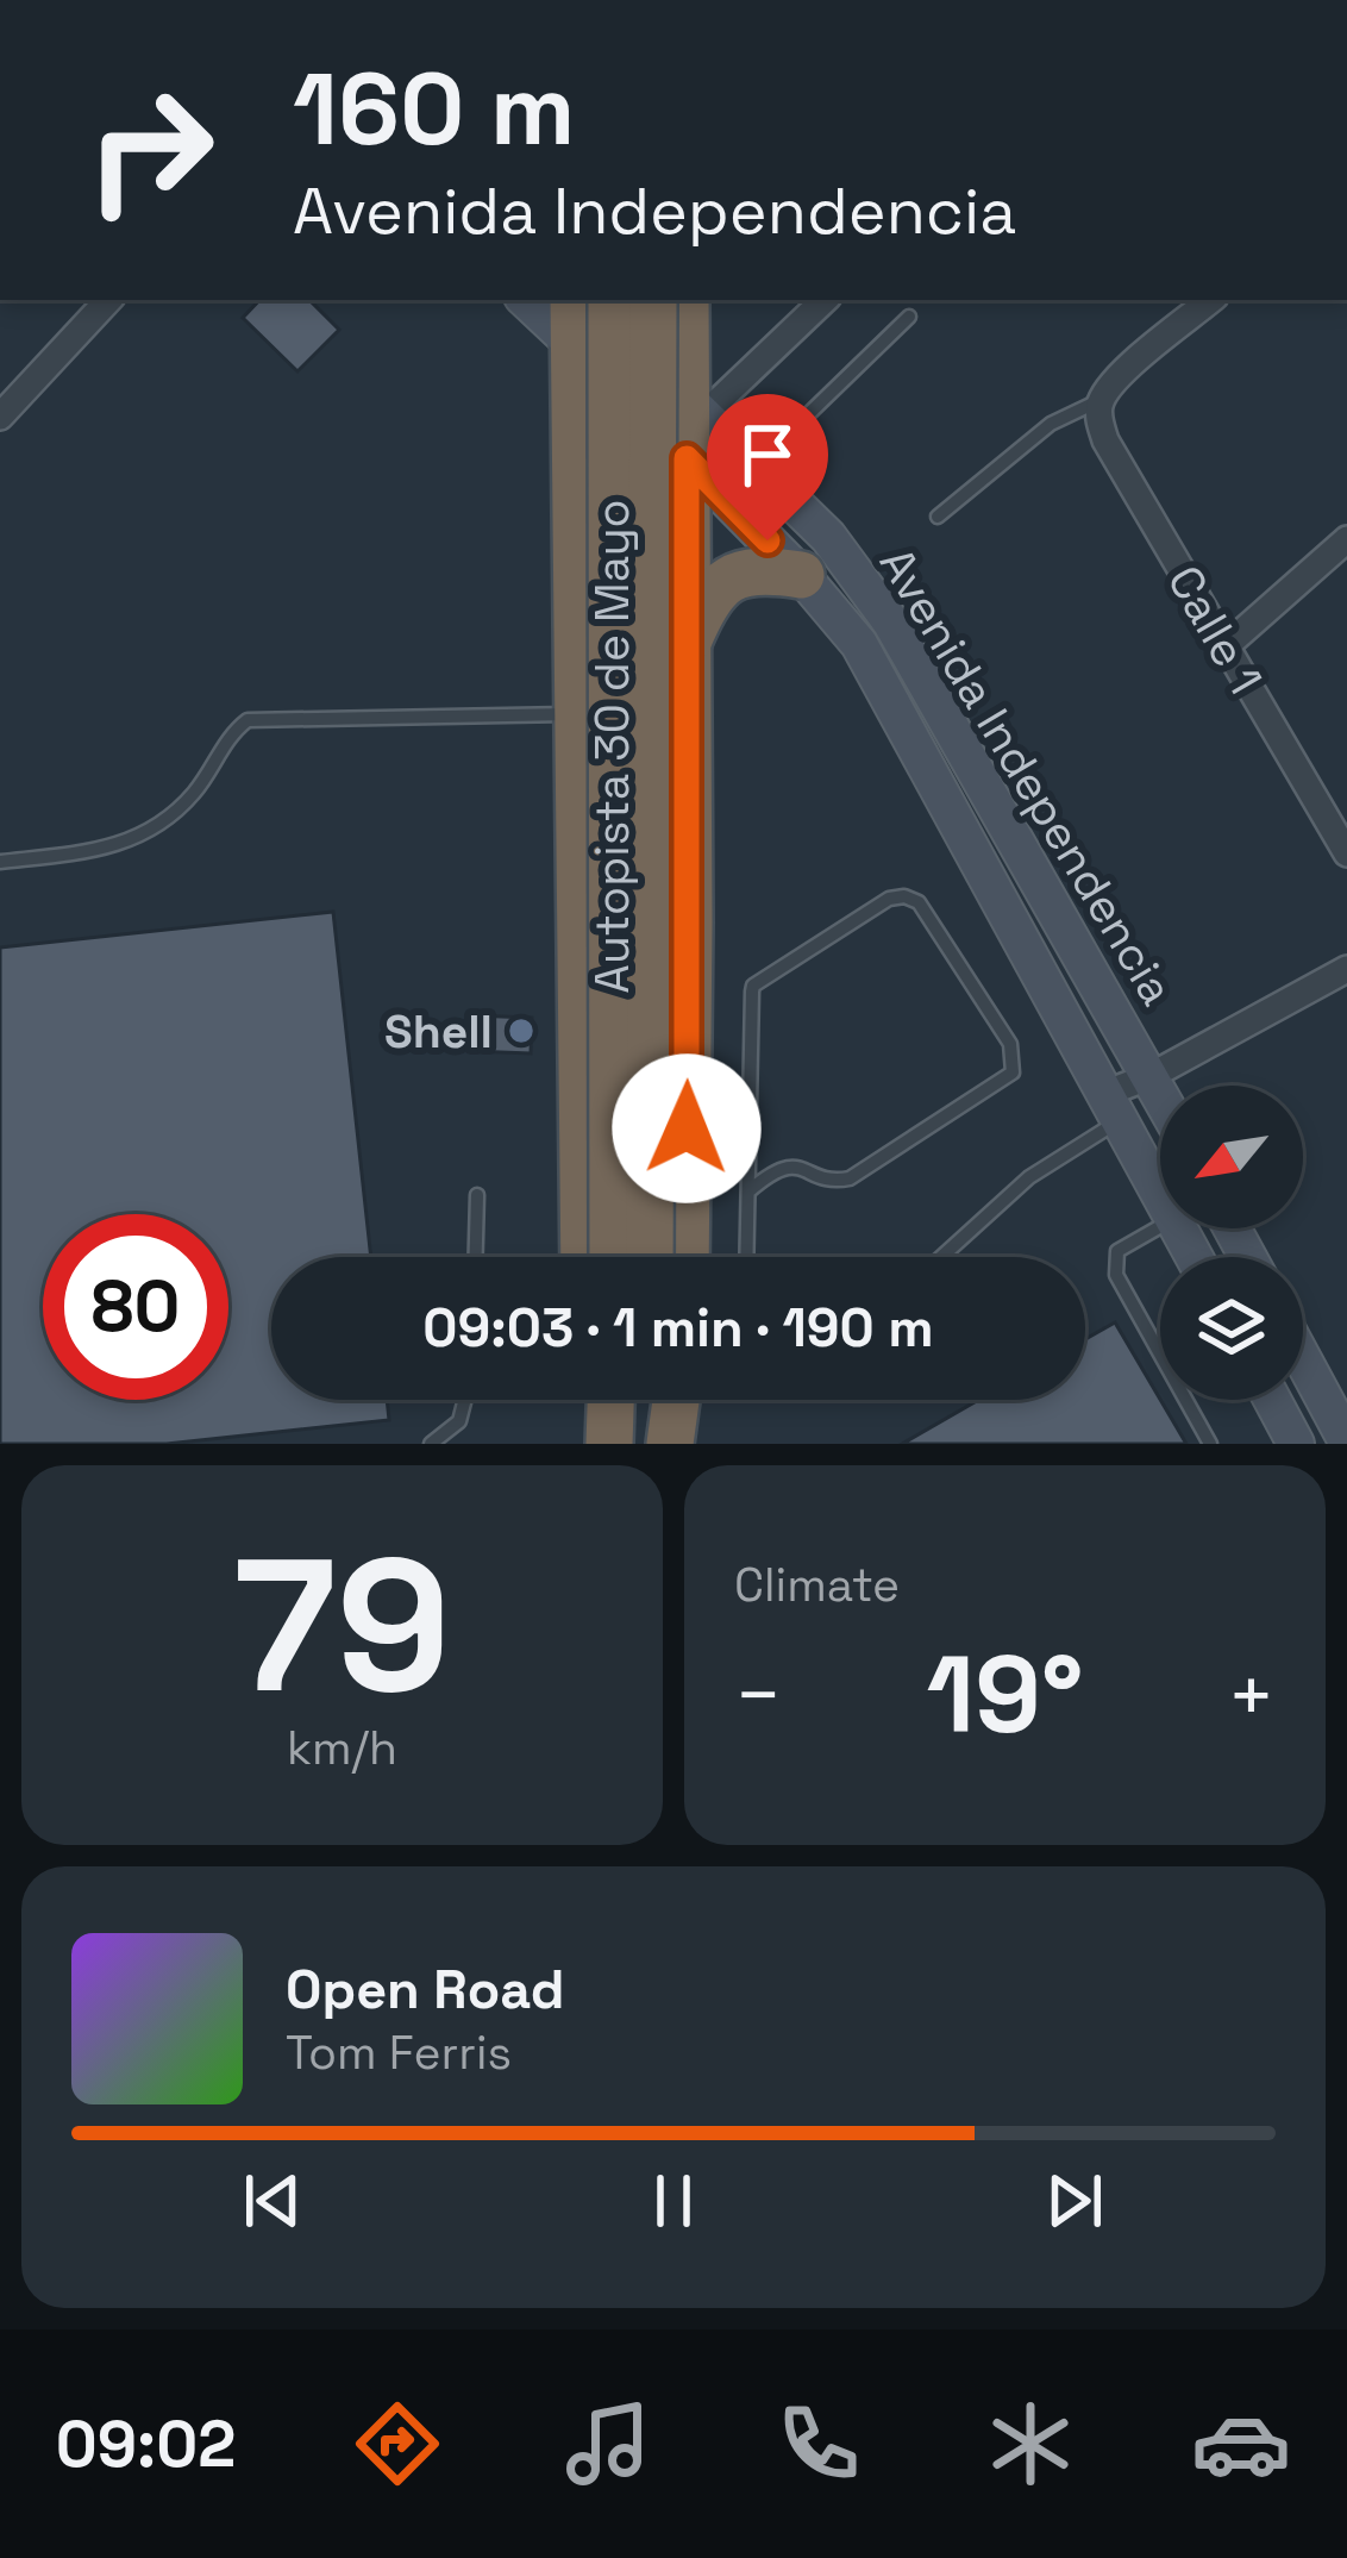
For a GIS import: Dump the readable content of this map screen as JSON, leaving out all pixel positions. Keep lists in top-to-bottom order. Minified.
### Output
{"streets":{"highway":["Autopista 30 de Mayo"],"street":["Calle 1","Avenida Independencia"]},"places":["Shell"],"north":"bottom left","page":{"turn":["160 m","Avenida Independencia"],"limit":"80","trip":"09:03 · 1 min · 190 m","tile":[["79","km/h"],"Climate"],"heat":["−","19°","+"],"song":["Open Road","Tom Ferris"],"tabs":"09:02"}}
